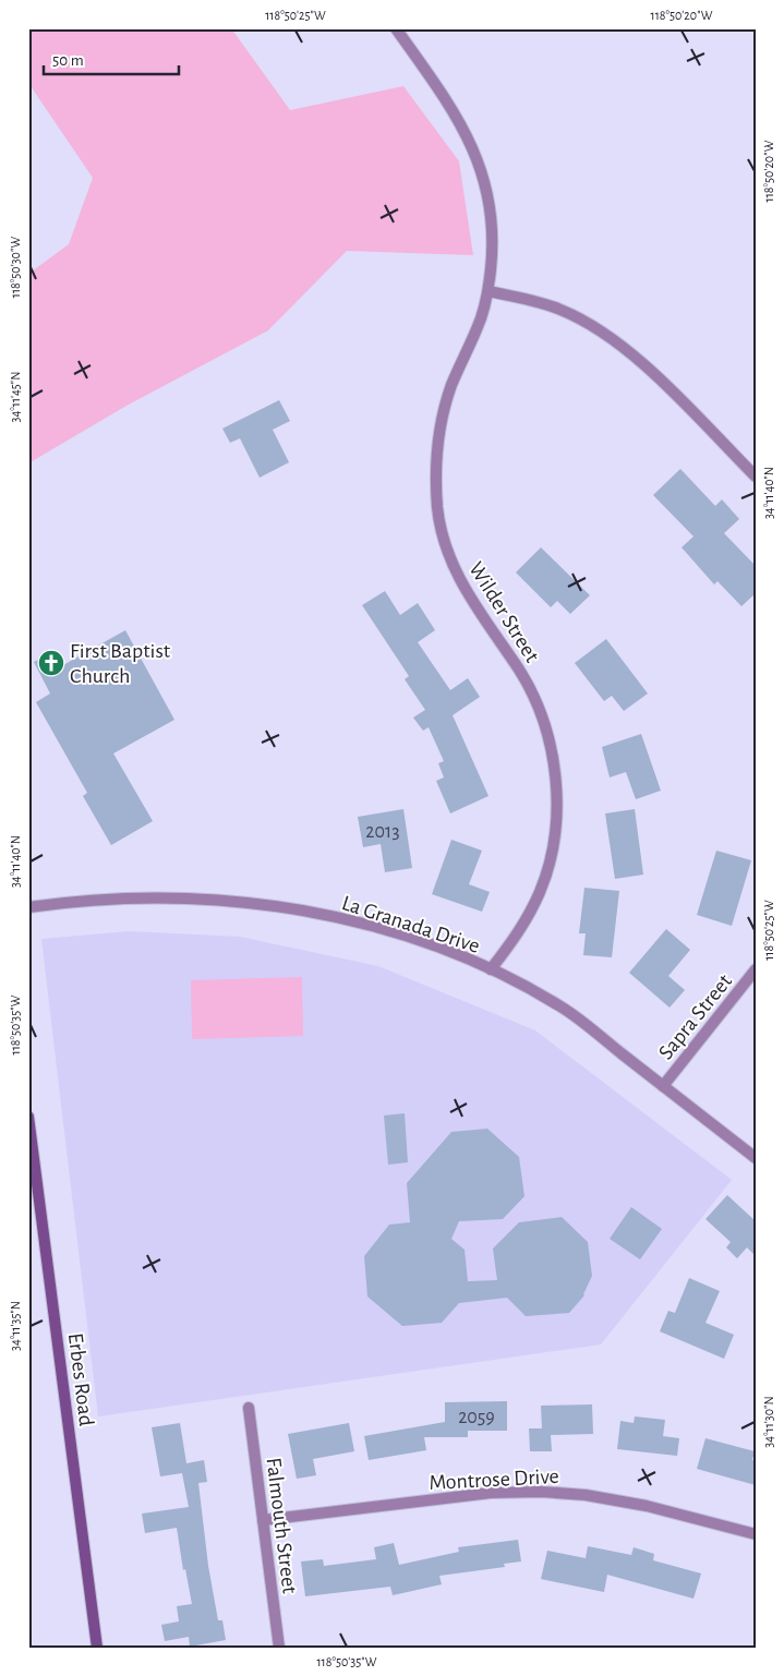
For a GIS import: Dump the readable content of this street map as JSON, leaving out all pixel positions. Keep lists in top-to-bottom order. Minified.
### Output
{"streets":{"main road":["Erbes Road"],"street":["Wilder Street","La Granada Drive","Sapra Street","Montrose Drive","Falmouth Street"]},"crossings":[["Wilder Street","La Granada Drive"],["La Granada Drive","Sapra Street"],["Montrose Drive","Falmouth Street"]],"places":{"church":["First Baptist Church"]},"house_numbers":["2013","2059"],"scale_bar":"50 m","coordinates":["118°50'25\"W","118°50'20\"W","118°50'30\"W","34°11'45\"N","34°11'40\"N","118°50'35\"W","34°11'35\"N","34°11'30\"N"]}
